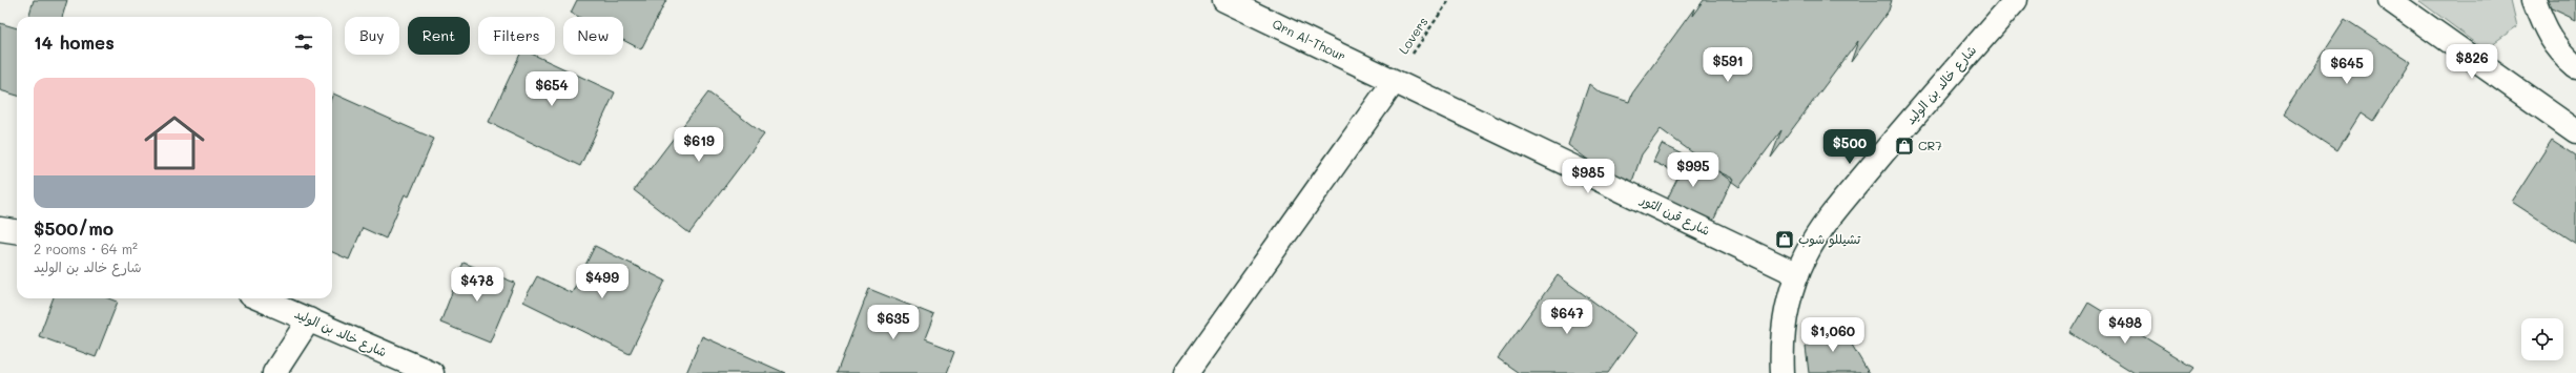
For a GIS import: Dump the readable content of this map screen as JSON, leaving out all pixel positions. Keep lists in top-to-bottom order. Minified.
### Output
{"streets":{"street":["Qrn Al-Thour","شارع خالد بن الوليد","شارع قرن الثور"],"path":["Lovers"]},"crossings":[["Lovers","Qrn Al-Thour"],["Lovers","شارع قرن الثور"],["Qrn Al-Thour","شارع قرن الثور"],["شارع خالد بن الوليد","شارع قرن الثور"]],"places":{"shop":["CR7","تشيللو شوب"]},"page":{"chip":["Buy","Rent","Filters","New"],"heading":"14 homes","price":["$826","$591","$645","$654","$619","$500","$995","$985","$499","$478","$647","$635","$498","$1,060"],"list":[{"name":"$500/mo","note":"2 rooms · 64 m² · شارع خالد بن الوليد"}]}}
